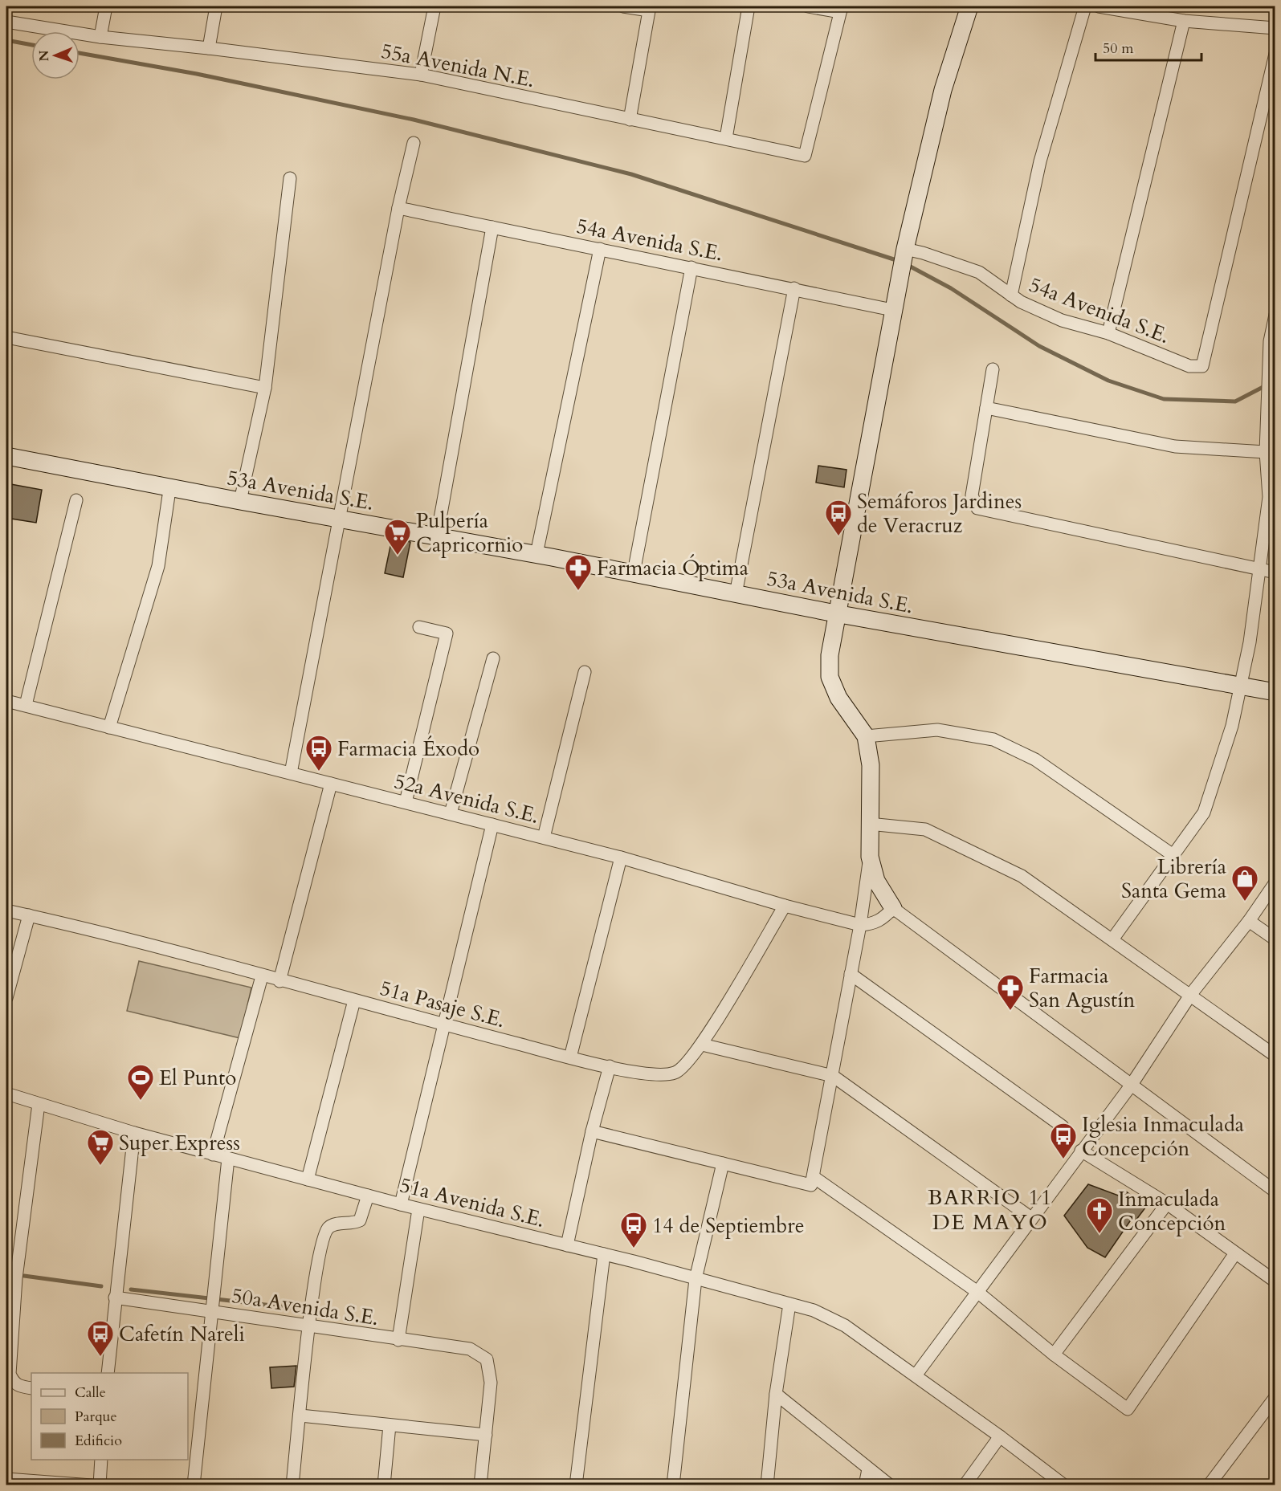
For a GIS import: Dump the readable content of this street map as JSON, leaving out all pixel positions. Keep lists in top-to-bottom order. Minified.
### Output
{"streets":{"street":["55a Avenida N.E.","54a Avenida S.E.","53a Avenida S.E.","52a Avenida S.E.","51a Pasaje S.E.","51a Avenida S.E.","50a Avenida S.E."]},"crossings":[["52a Avenida S.E.","51a Pasaje S.E."]],"districts":["BARRIO 11 DE MAYO"],"places":{"bus stop":["Semáforos Jardines de Veracruz","Farmacia Éxodo","Iglesia Inmaculada Concepción","14 de Septiembre","Cafetín Nareli"],"supermarket":["Pulpería Capricornio","Super Express"],"pharmacy":["Farmacia Óptima","Farmacia San Agustín"],"shop":["Librería Santa Gema"],"sports":["El Punto"],"church":["Inmaculada Concepción"]},"legend":["Calle","Parque","Edificio"],"scale_bar":"50 m","north":"left"}
